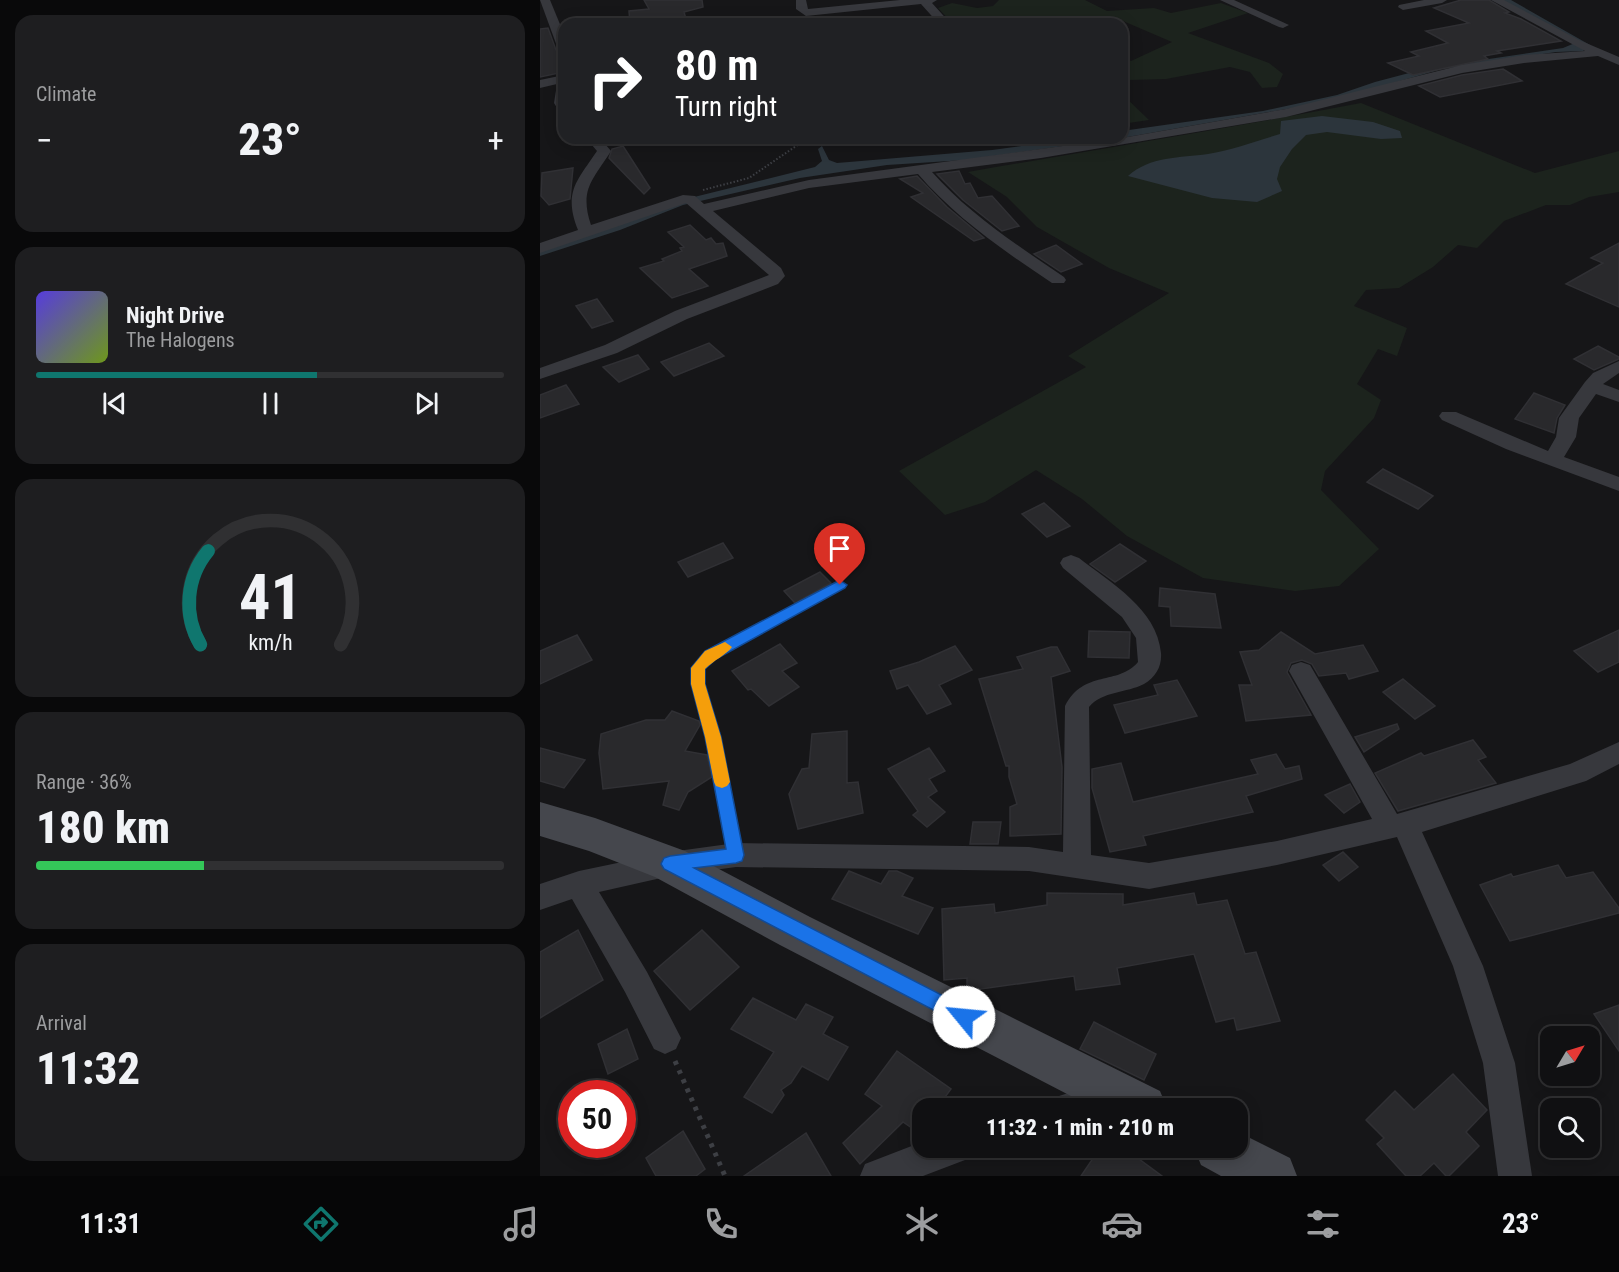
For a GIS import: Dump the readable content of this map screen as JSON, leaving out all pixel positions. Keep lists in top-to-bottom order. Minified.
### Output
{"north":"top right","page":{"tile":["Climate",["Range · 36%","180 km"],["Arrival","11:32"]],"turn":["80 m","Turn right"],"heat":["−","23°","+"],"song":["Night Drive","The Halogens"],"limit":"50","trip":"11:32 · 1 min · 210 m","tabs":["11:31","23°"],"gauge":["41","km/h"]}}
